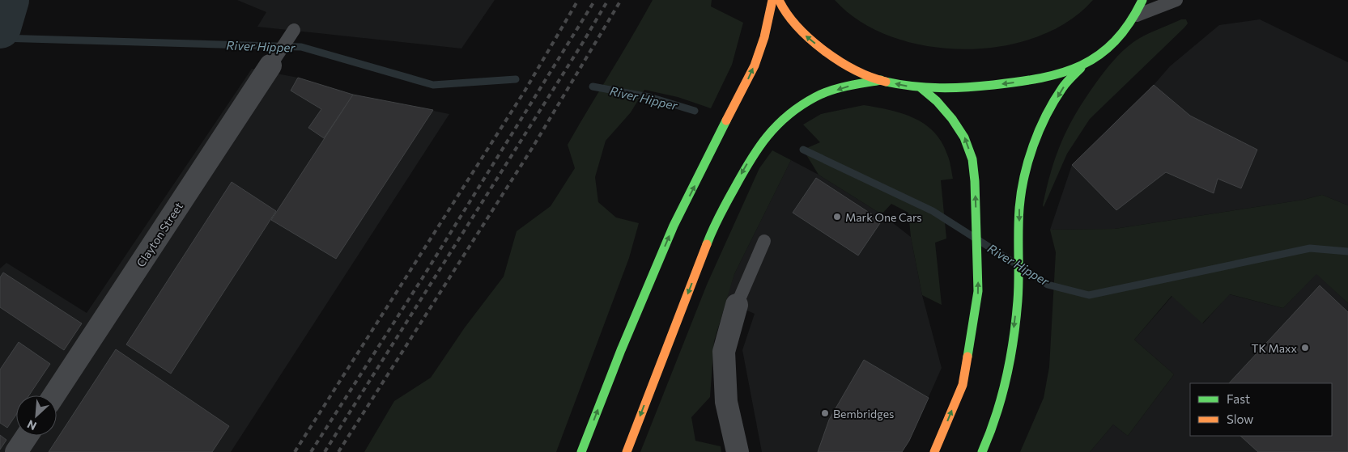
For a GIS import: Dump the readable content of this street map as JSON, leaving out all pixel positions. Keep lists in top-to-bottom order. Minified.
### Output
{"streets":{"street":["Clayton Street"]},"water":["River Hipper"],"places":["Mark One Cars","TK Maxx","Bembridges"],"legend":["Fast","Slow"],"north":"bottom left"}
